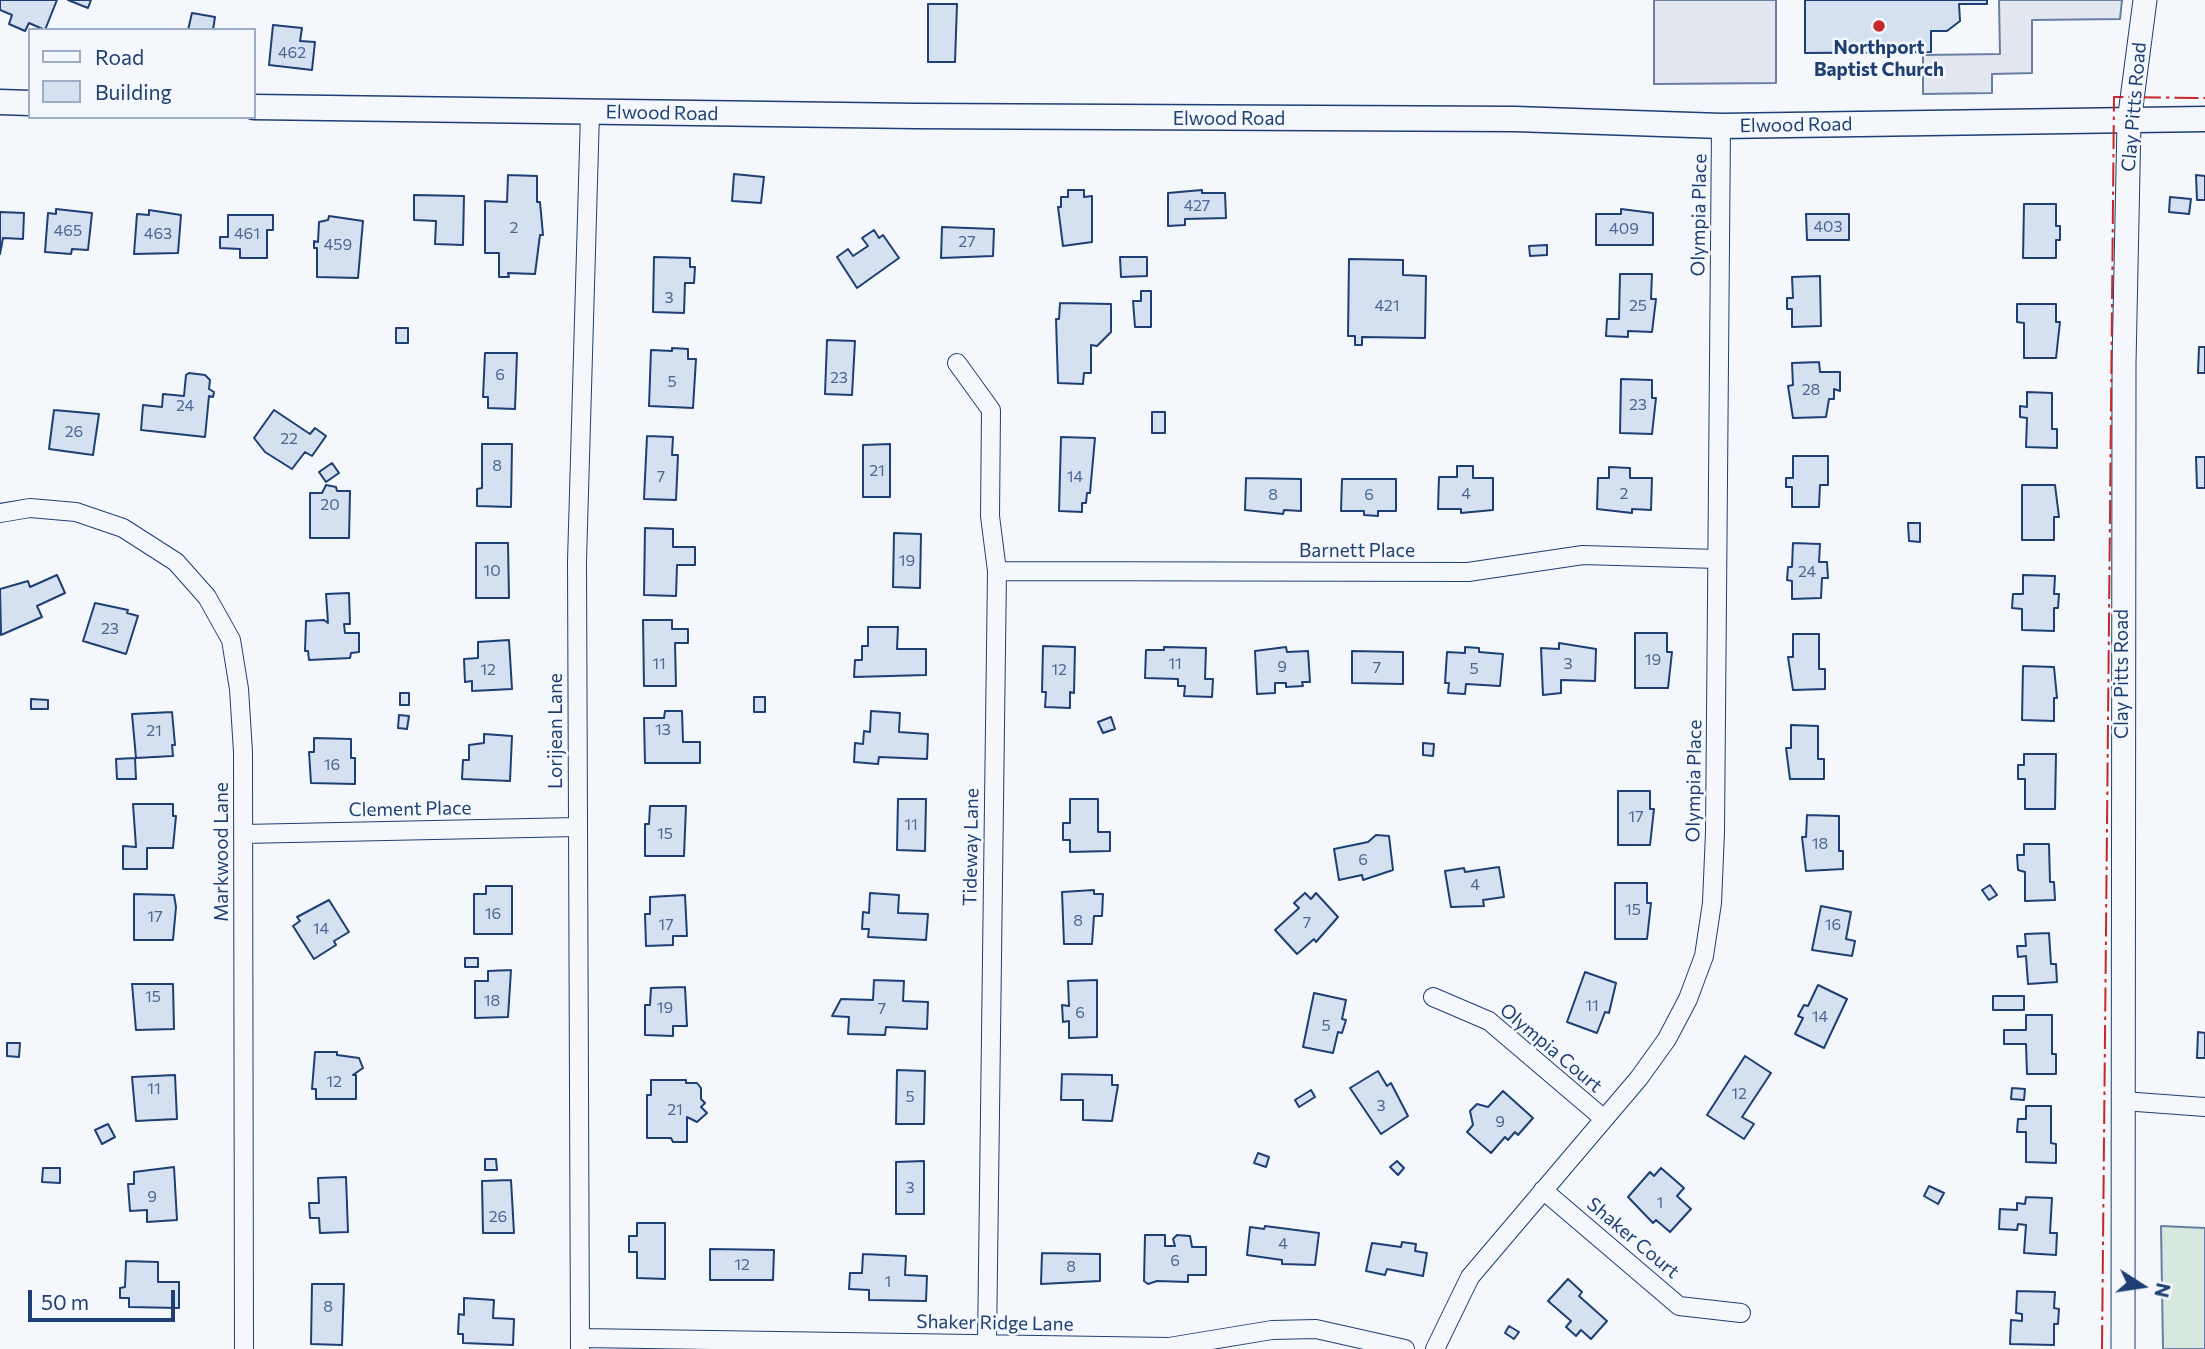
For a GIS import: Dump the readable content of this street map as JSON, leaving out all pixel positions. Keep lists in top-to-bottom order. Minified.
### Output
{"streets":{"main road":["Elwood Road"],"street":["Clay Pitts Road","Olympia Place","Barnett Place","Lorijean Lane","Clement Place","Tideway Lane","Markwood Lane","Olympia Court","Shaker Court","Shaker Ridge Lane"]},"crossings":[["Clay Pitts Road","Elwood Road"],["Elwood Road","Olympia Place"],["Elwood Road","Lorijean Lane"],["Olympia Place","Barnett Place"],["Olympia Place","Olympia Court"],["Olympia Place","Shaker Court"],["Barnett Place","Tideway Lane"],["Lorijean Lane","Clement Place"],["Lorijean Lane","Shaker Ridge Lane"],["Clement Place","Markwood Lane"],["Tideway Lane","Shaker Ridge Lane"]],"places":["Northport Baptist Church"],"house_numbers":["462","427","403","2","409","465","463","461","27","459","3","421","25","6","23","5","28","23","24","26","22","8","21","7","14","4","2","8","6","20","19","10","24","23","19","11","11","3","9","7","5","12","12","13","21","16","17","11","15","18","6","4","15","16","17","8","7","17","16","14","15","18","11","19","7","6","14","5","12","11","12","5","3","21","9","3","9","1","26","4","6","12","8","1","8"],"legend":["Road","Building"],"scale_bar":"50 m","north":"right"}
